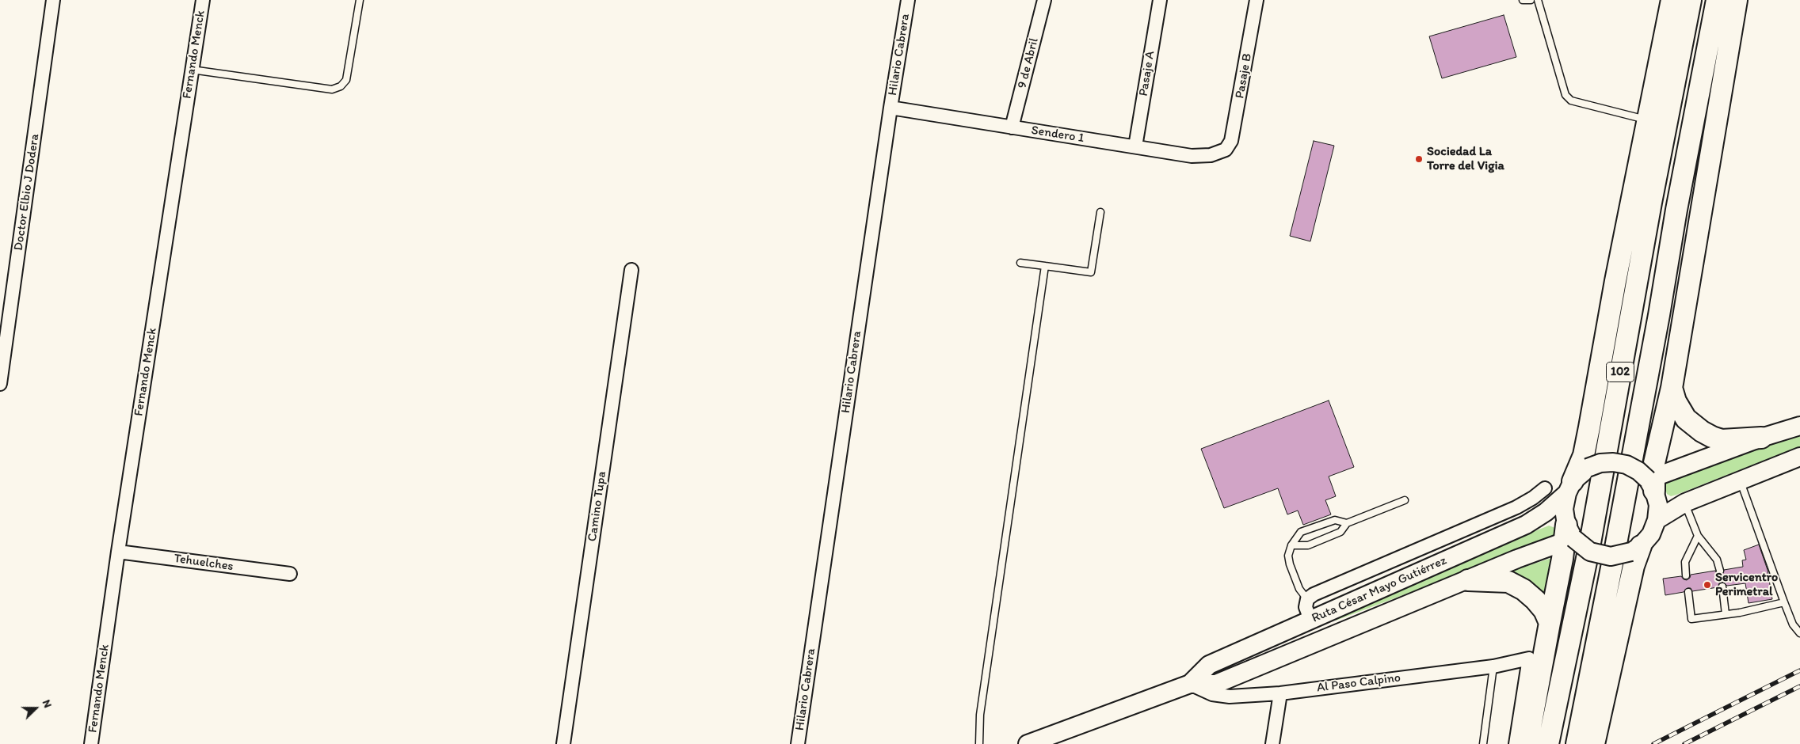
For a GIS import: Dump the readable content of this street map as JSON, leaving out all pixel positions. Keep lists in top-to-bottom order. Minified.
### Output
{"streets":{"highway":["102"],"main road":["Ruta César Mayo Gutiérrez"],"street":["Fernando Menck","Hilario Cabrera","9 de Abril","Pasaje A","Pasaje B","Sendero 1","Doctor Elbio J Dodera","Camino Tupa","Tehuelches","Al Paso Calpino"]},"crossings":[["Fernando Menck","Tehuelches"],["Hilario Cabrera","Sendero 1"],["9 de Abril","Sendero 1"],["Pasaje A","Sendero 1"],["Pasaje B","Sendero 1"],["Ruta César Mayo Gutiérrez","Al Paso Calpino"]],"places":["Sociedad La Torre del Vigia","Servicentro Perimetral"],"north":"right"}
